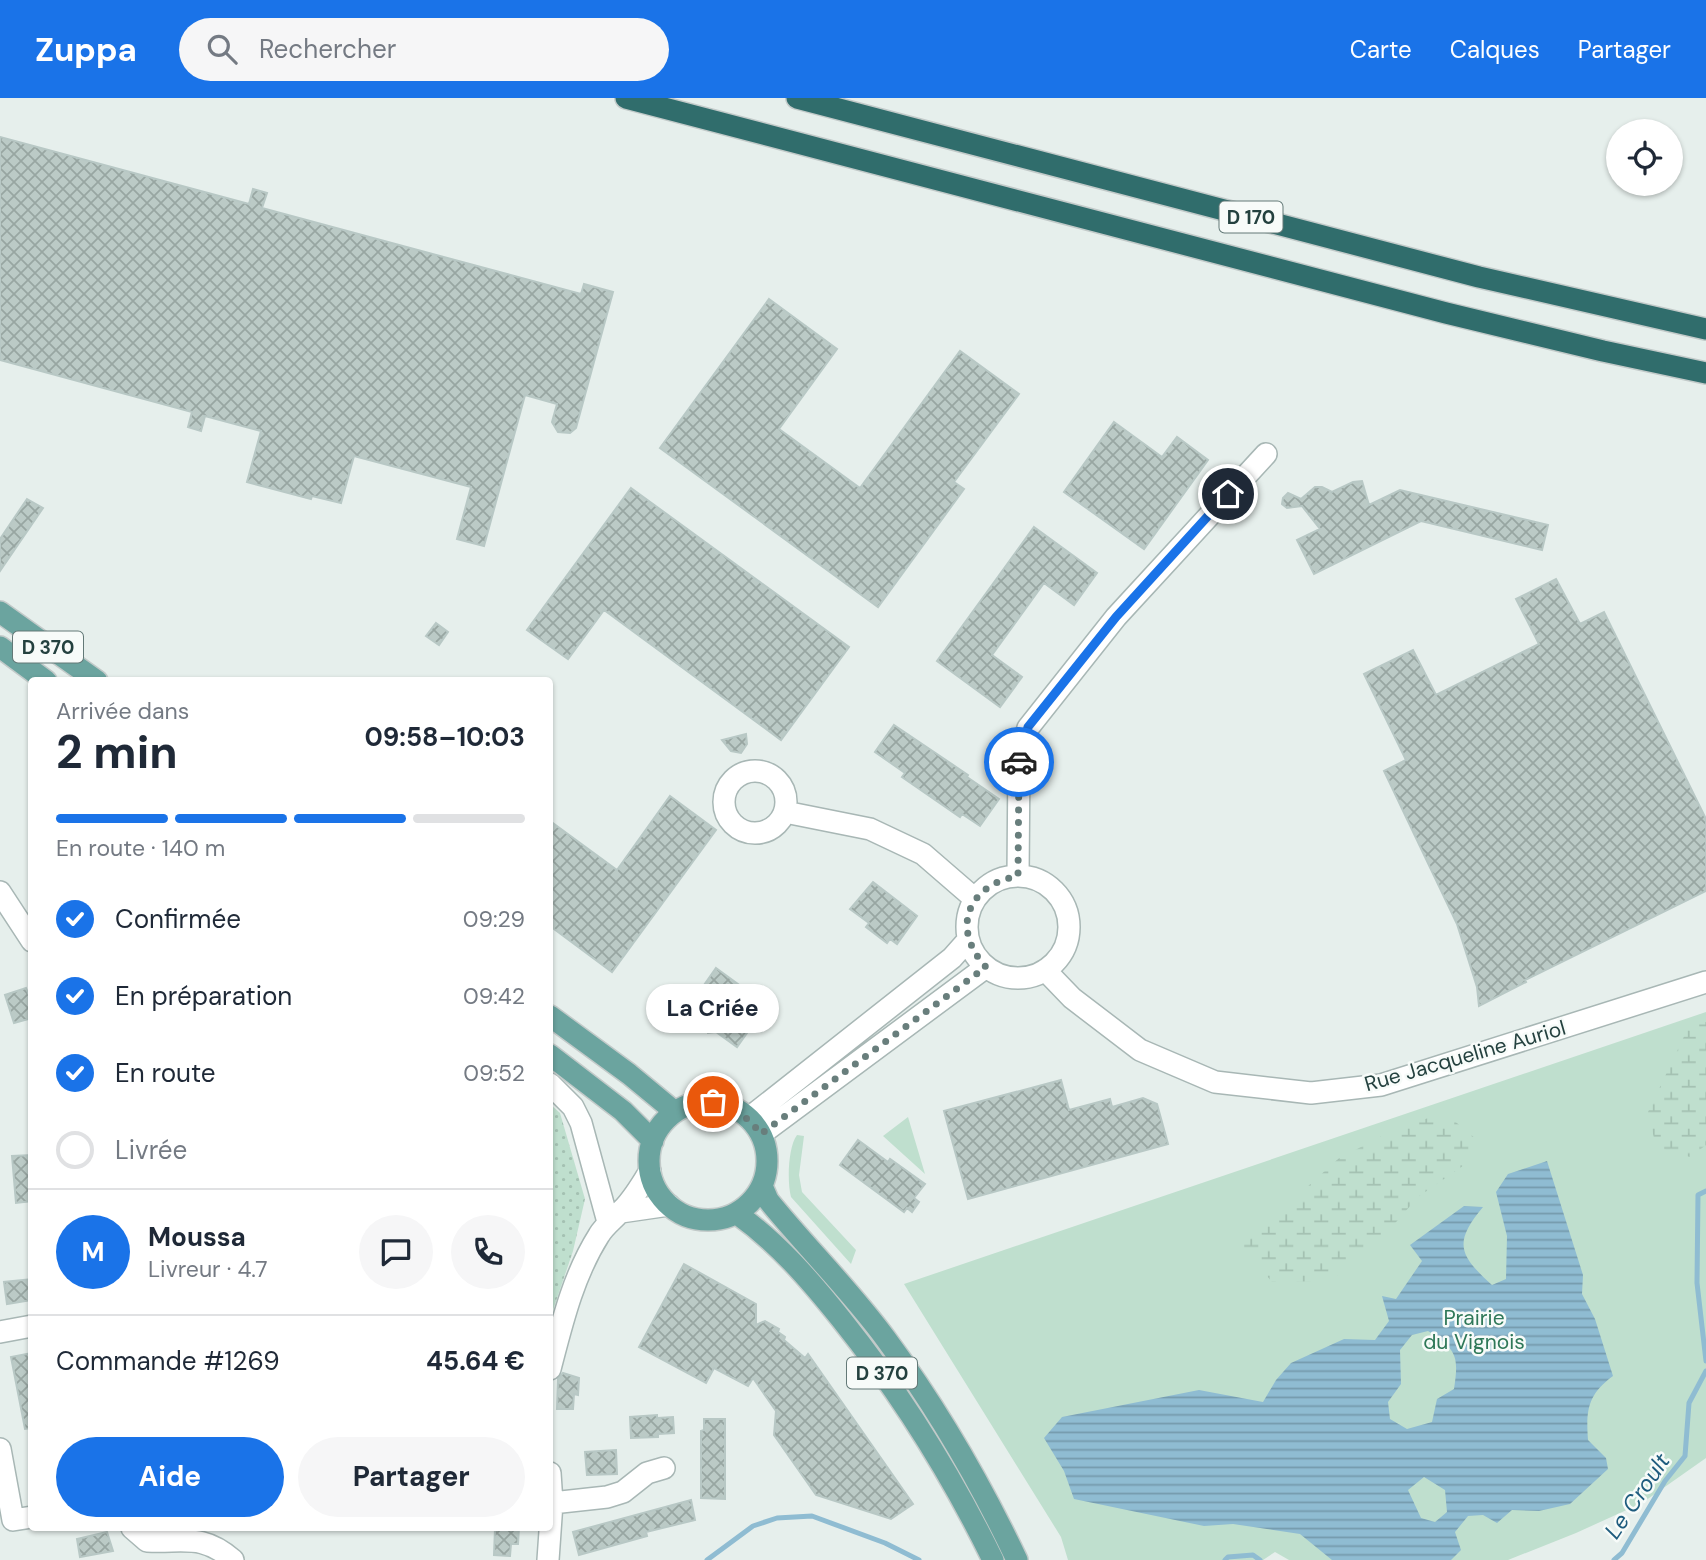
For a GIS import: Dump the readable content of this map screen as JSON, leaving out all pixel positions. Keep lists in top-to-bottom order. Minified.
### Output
{"streets":{"highway":["D 170"],"main road":["D 370"],"street":["Rue Jacqueline Auriol"]},"water":["Le Croult"],"parks":["Prairie du Vignois"],"places":["La Criée"],"page":{"header":"Zuppa","search":"Rechercher","nav":["Carte","Calques","Partager"],"heading":["2 min","Arrivée dans","09:58–10:03"],"panel":["Moussa","Livreur · 4.7","Commande #1269","45.64 €"],"bar":"En route · 140 m","list":[["Confirmée","09:29"],["En préparation","09:42"],["En route","09:52"],"Livrée"],"bubble":"La Criée","round":"M","buttons":["Aide","Partager"]}}
